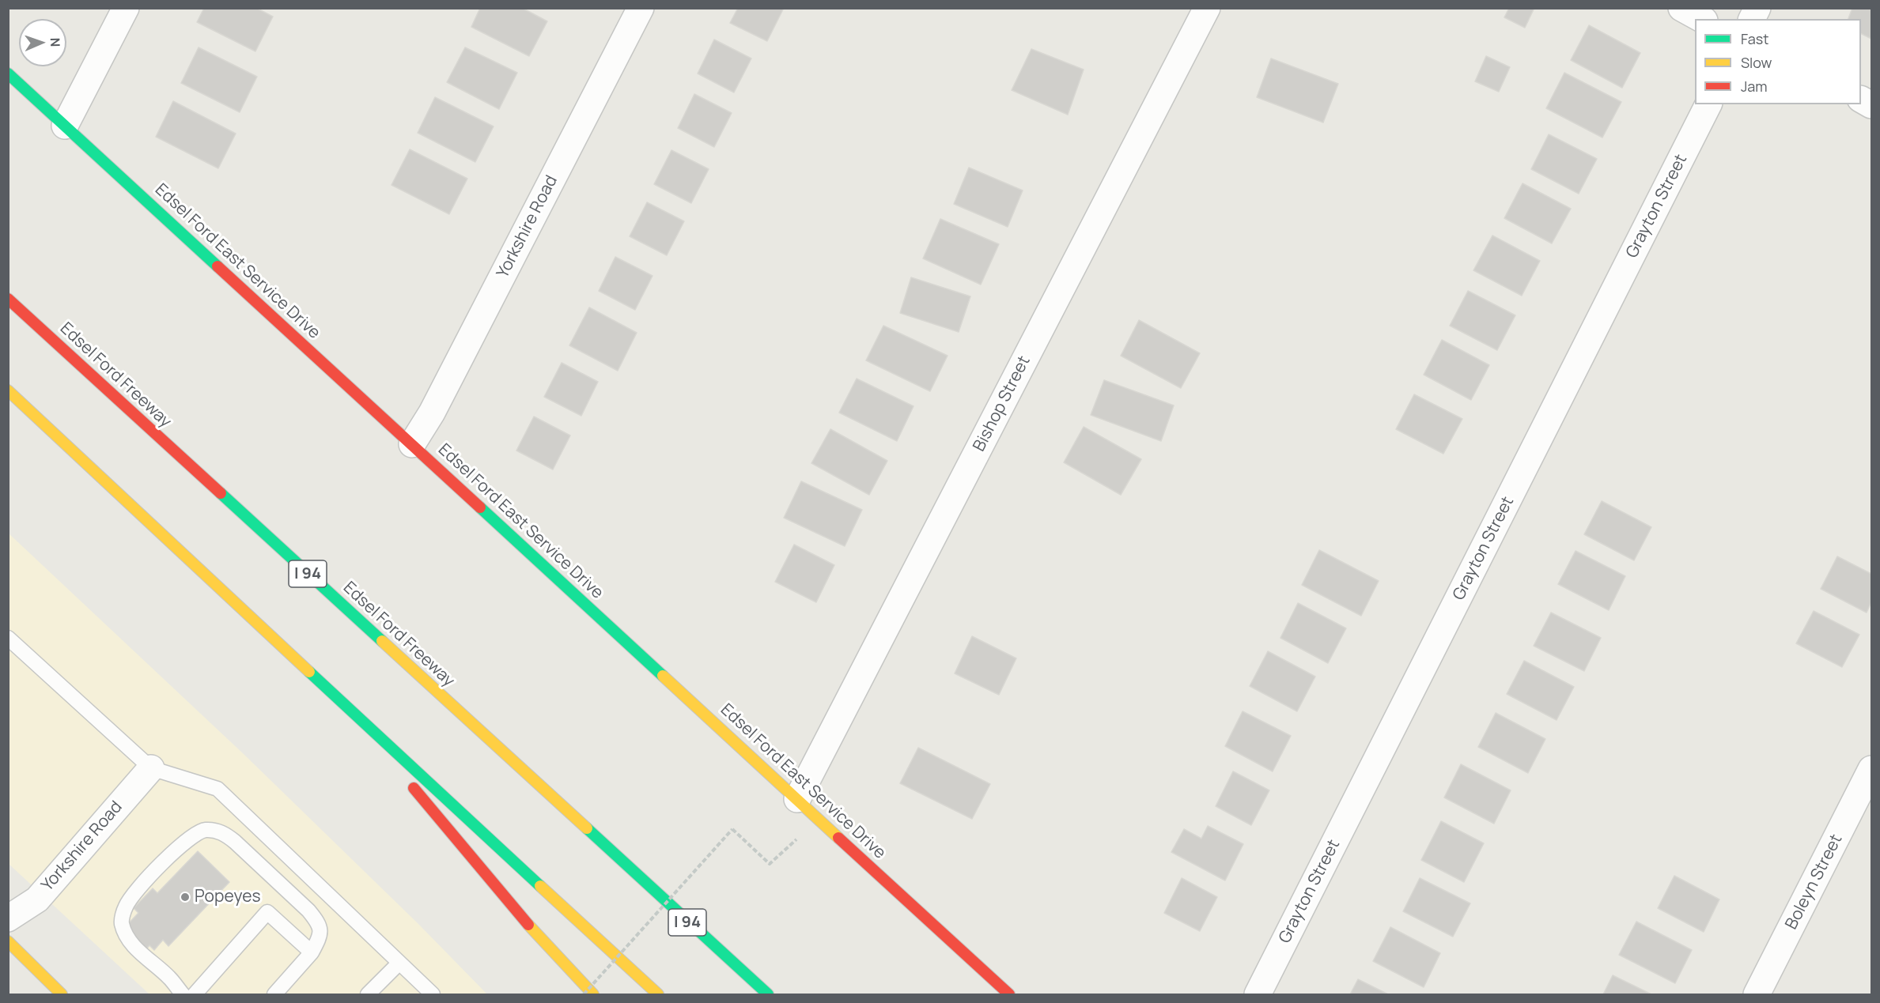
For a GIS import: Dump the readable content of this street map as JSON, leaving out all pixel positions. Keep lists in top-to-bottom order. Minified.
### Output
{"streets":{"main road":["Edsel Ford East Service Drive","Edsel Ford Freeway","I 94"],"street":["Grayton Street","Yorkshire Road","Bishop Street","Boleyn Street"]},"crossings":[["Yorkshire Road","Edsel Ford East Service Drive"],["Edsel Ford East Service Drive","Bishop Street"]],"places":["Popeyes"],"legend":["Fast","Slow","Jam"],"north":"right"}
